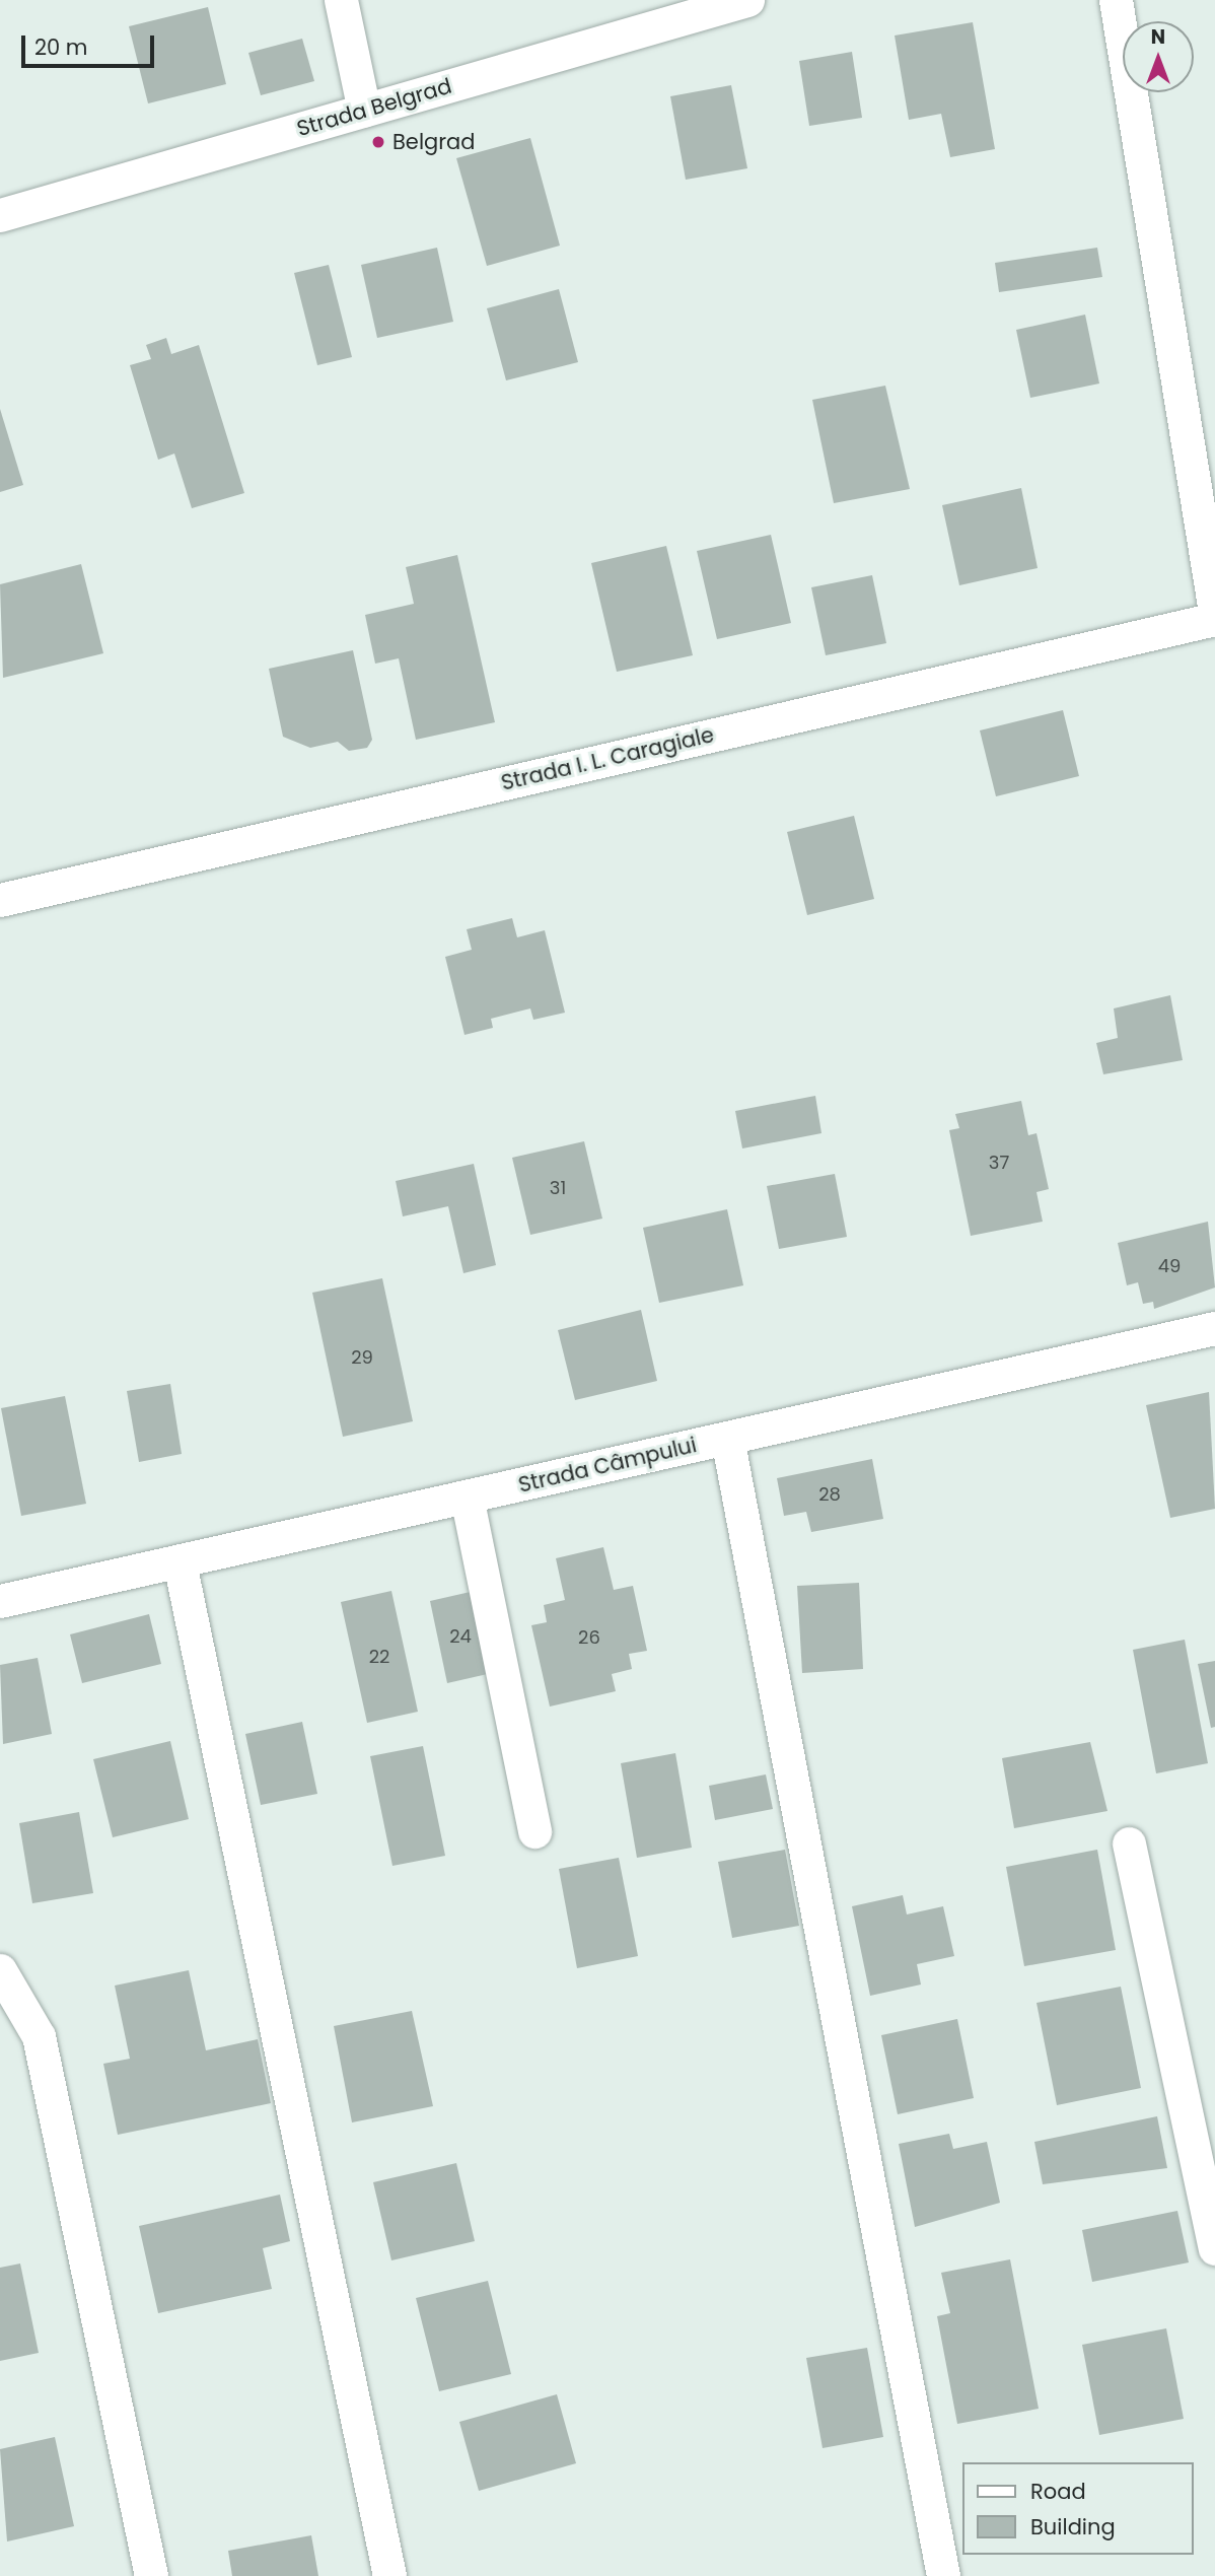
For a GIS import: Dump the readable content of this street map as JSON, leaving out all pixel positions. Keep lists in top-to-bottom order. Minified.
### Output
{"streets":{"street":["Strada Belgrad","Strada I. L. Caragiale","Strada Câmpului"]},"places":["Belgrad"],"house_numbers":["37","31","49","29","28","24","26","22"],"legend":["Road","Building"],"scale_bar":"20 m","north":"top"}
